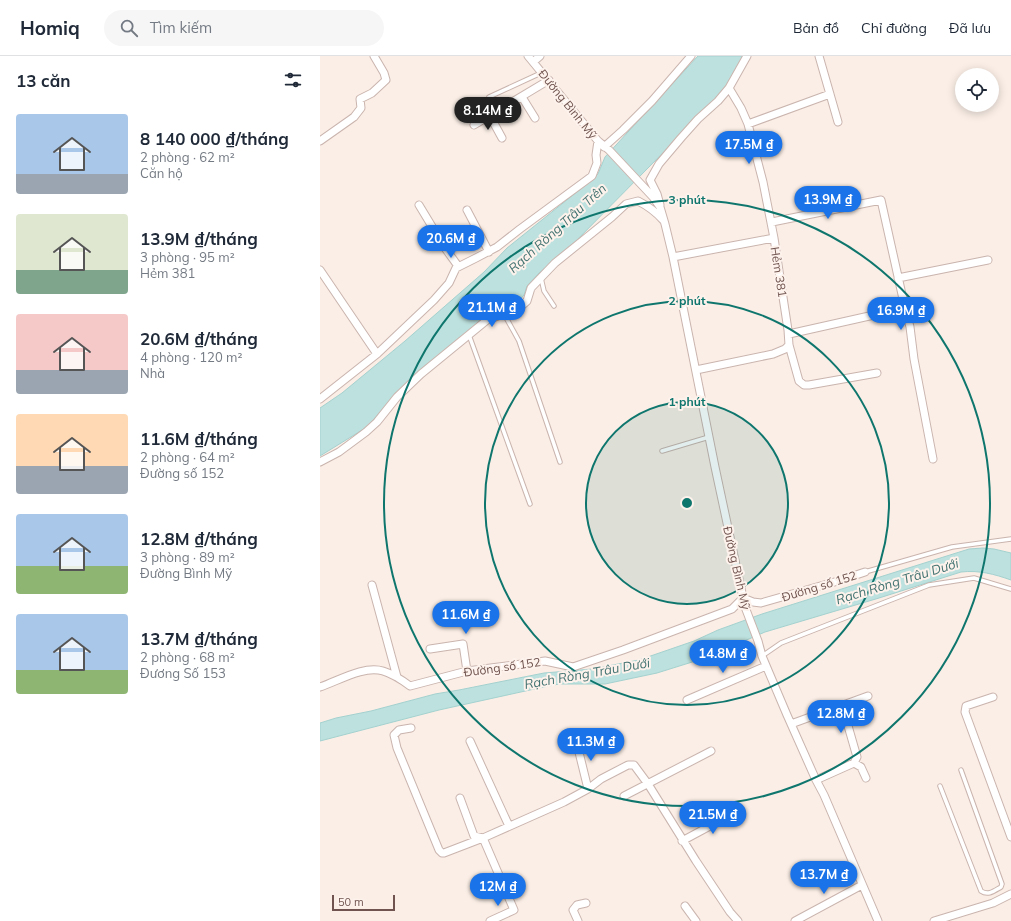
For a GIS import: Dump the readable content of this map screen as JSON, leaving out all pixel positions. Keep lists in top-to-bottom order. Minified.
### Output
{"streets":{"street":["Đường Bình Mỹ","Hẻm 381","Đường số 152"]},"crossings":[["Đường Bình Mỹ","Đường số 152"]],"water":["Rạch Ròng Trâu Trên","Rạch Ròng Trâu Dưới"],"scale_bar":"50 m","page":{"header":"Homiq","search":"Tìm kiếm","nav":["Bản đồ","Chỉ đường","Đã lưu"],"heading":"13 căn","price":["8.14M ₫","17.5M ₫","13.9M ₫","20.6M ₫","21.1M ₫","16.9M ₫","11.6M ₫","14.8M ₫","12.8M ₫","11.3M ₫","21.5M ₫","13.7M ₫","12M ₫"],"list":[{"name":"8 140 000 ₫/tháng","note":"2 phòng · 62 m² · Căn hộ"},{"name":"13.9M ₫/tháng","note":"3 phòng · 95 m² · Hẻm 381"},{"name":"20.6M ₫/tháng","note":"4 phòng · 120 m² · Nhà"},{"name":"11.6M ₫/tháng","note":"2 phòng · 64 m² · Đường số 152"},{"name":"12.8M ₫/tháng","note":"3 phòng · 89 m² · Đường Bình Mỹ"},{"name":"13.7M ₫/tháng","note":"2 phòng · 68 m² · Đương Số 153"}],"scale":"50 m"},"rings":["3 phút","2 phút","1 phút"]}
